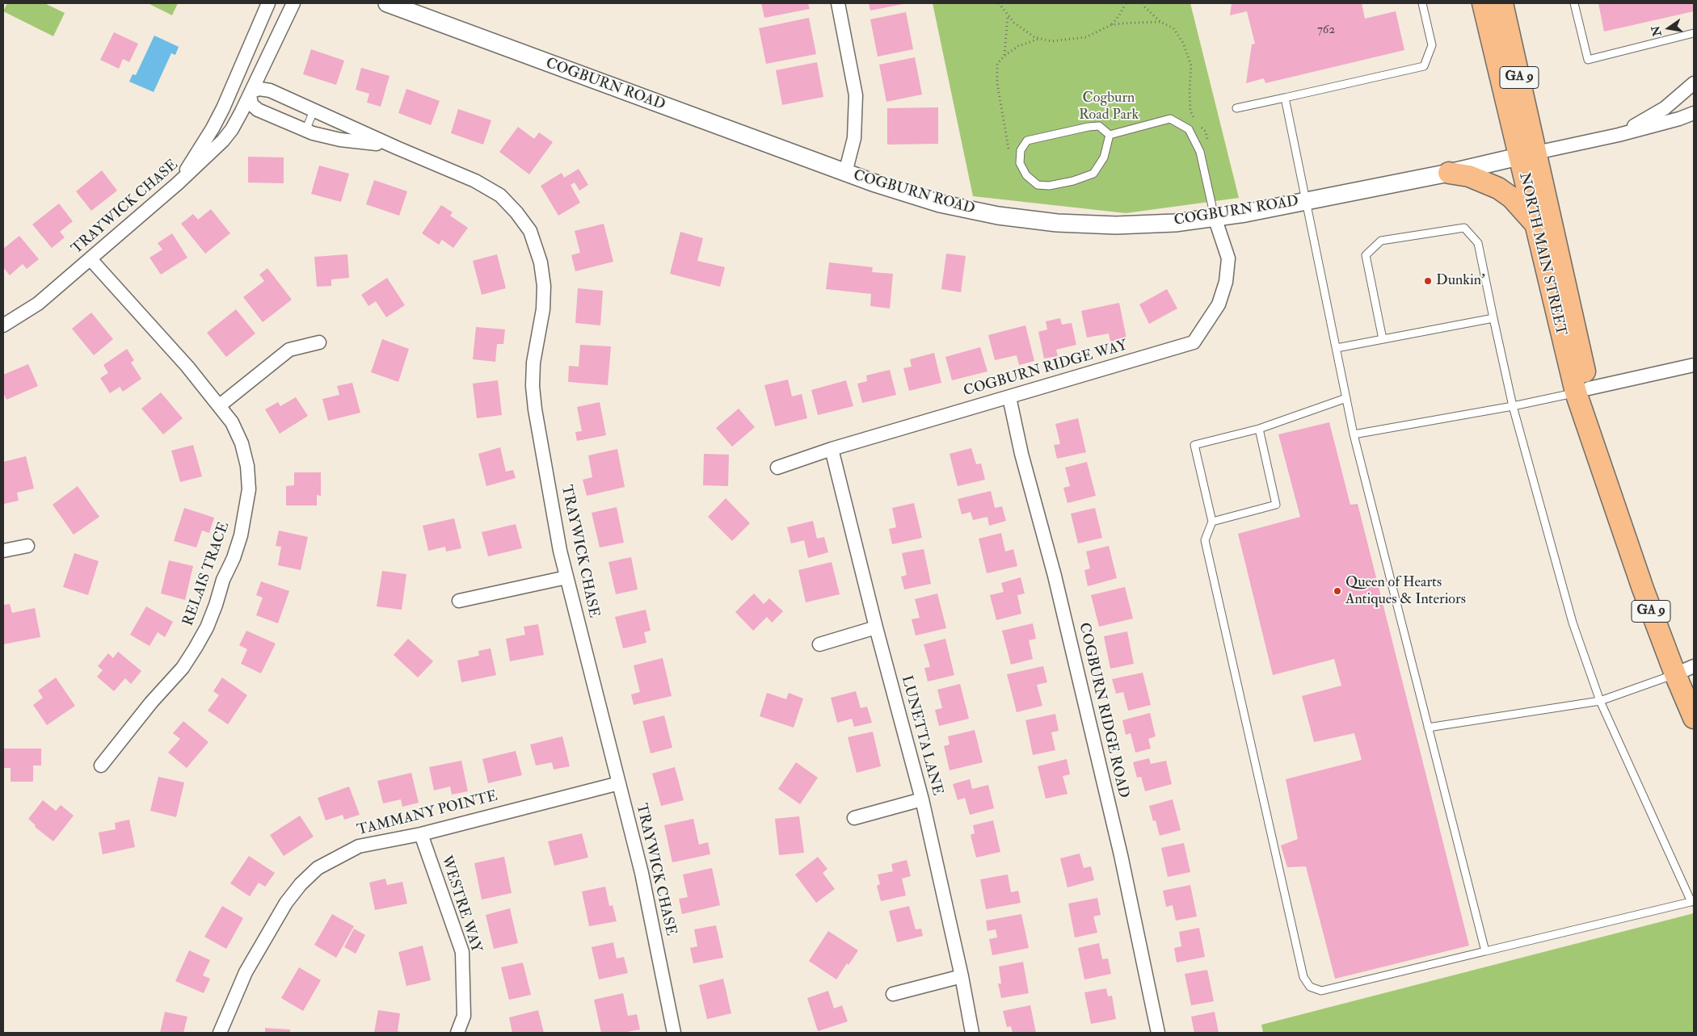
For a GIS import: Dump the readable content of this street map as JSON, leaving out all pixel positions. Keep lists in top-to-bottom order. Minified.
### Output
{"streets":{"main road":["GA 9","NORTH MAIN STREET"],"street":["COGBURN ROAD","TRAYWICK CHASE","COGBURN RIDGE WAY","RELAIS TRACE","COGBURN RIDGE ROAD","LUNETTA LANE","TAMMANY POINTE","WESTRE WAY"]},"crossings":[["COGBURN ROAD","NORTH MAIN STREET"],["COGBURN ROAD","COGBURN RIDGE WAY"],["TRAYWICK CHASE","RELAIS TRACE"],["TRAYWICK CHASE","TAMMANY POINTE"],["COGBURN RIDGE WAY","COGBURN RIDGE ROAD"],["COGBURN RIDGE WAY","LUNETTA LANE"],["TAMMANY POINTE","WESTRE WAY"]],"parks":["Cogburn Road Park"],"places":["Dunkin'","Queen of Hearts Antiques & Interiors"],"house_numbers":["762"],"north":"left"}
